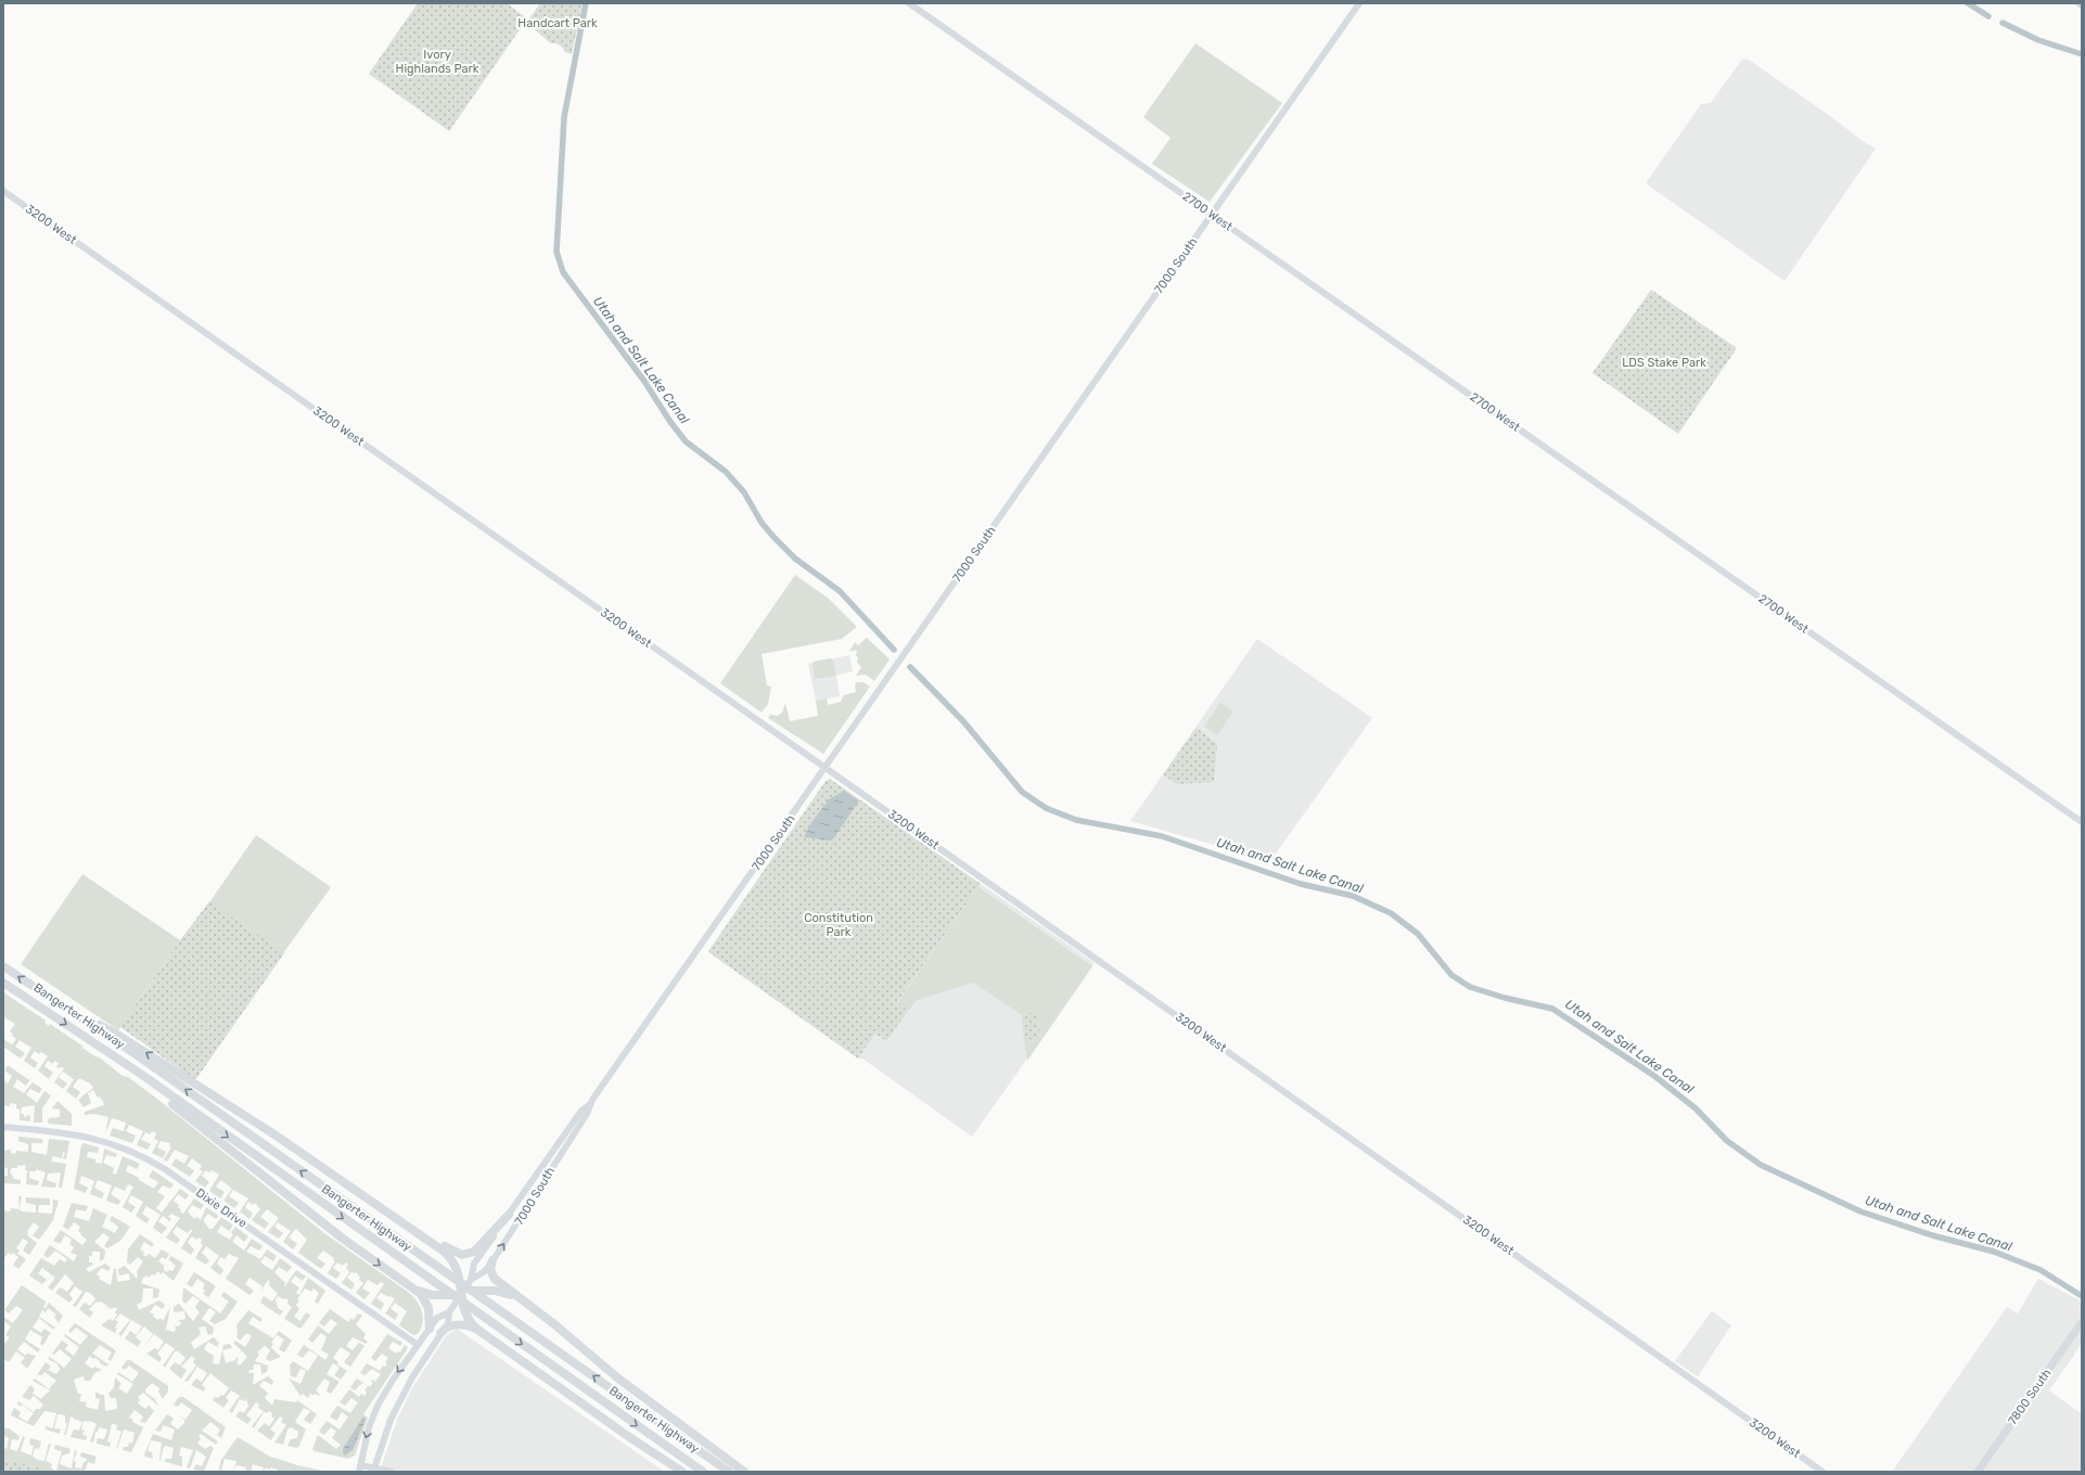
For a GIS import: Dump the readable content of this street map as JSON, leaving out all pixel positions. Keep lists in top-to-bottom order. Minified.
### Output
{"streets":{"highway":["Bangerter Highway"],"main road":["2700 West","3200 West","7000 South","Dixie Drive","7800 South"]},"crossings":[["2700 West","7000 South"],["3200 West","7000 South"],["7000 South","Dixie Drive"]],"water":["Utah and Salt Lake Canal"],"parks":["Handcart Park","Ivory Highlands Park","LDS Stake Park","Constitution Park"]}
